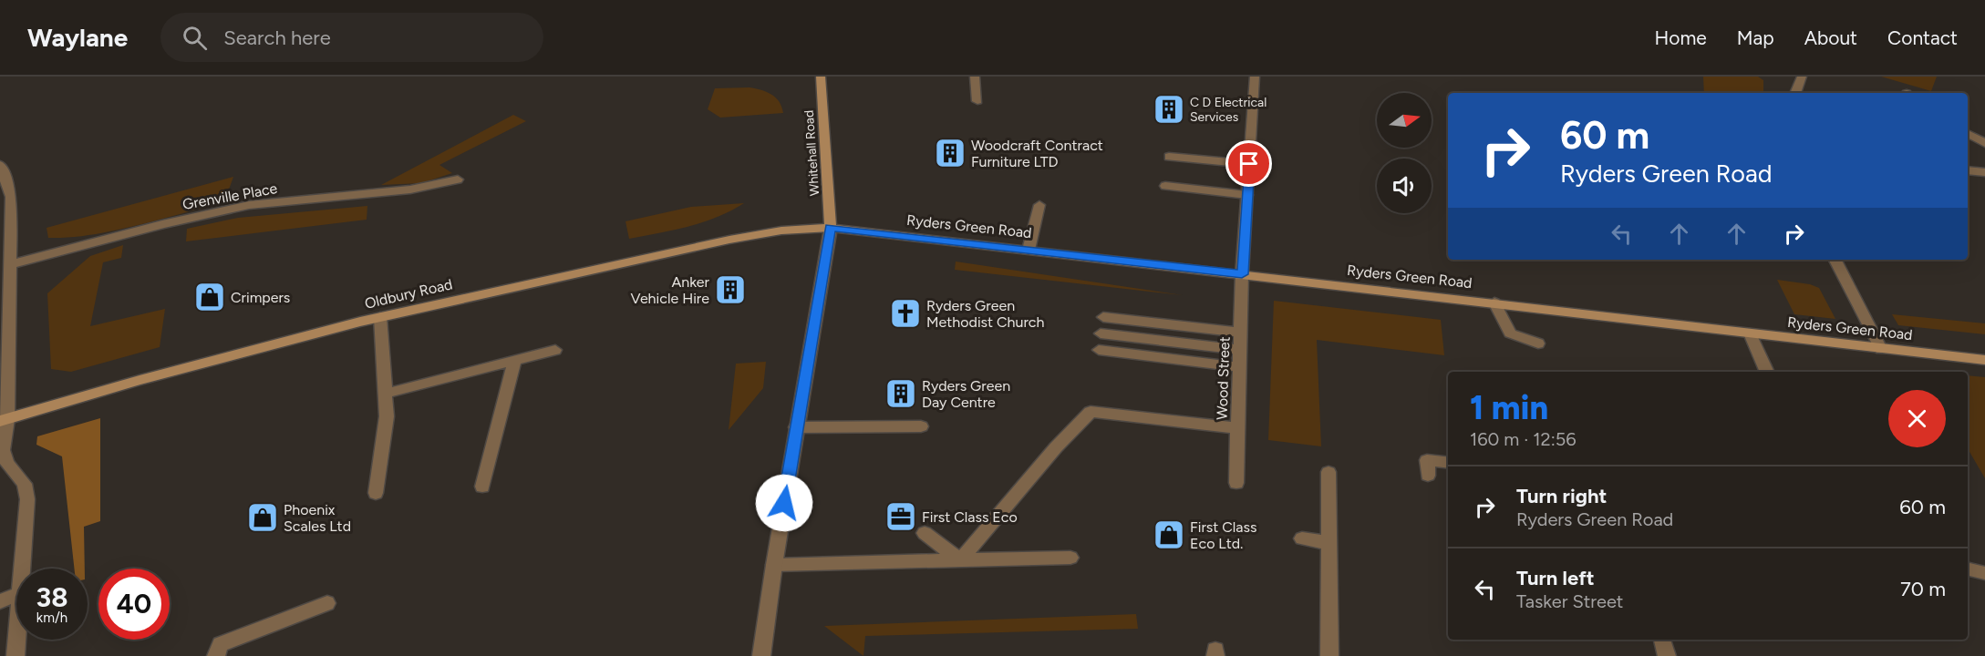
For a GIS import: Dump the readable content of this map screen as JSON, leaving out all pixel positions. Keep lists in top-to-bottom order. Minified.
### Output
{"streets":{"main road":["Whitehall Road","Ryders Green Road","Oldbury Road"],"street":["Grenville Place","Wood Street"]},"crossings":[["Whitehall Road","Ryders Green Road"],["Whitehall Road","Oldbury Road"],["Ryders Green Road","Oldbury Road"],["Ryders Green Road","Wood Street"]],"places":{"building":["C D Electrical Services","Woodcraft Contract Furniture LTD","Anker Vehicle Hire","Ryders Green Day Centre"],"shop":["Crimpers","Phoenix Scales Ltd","First Class Eco Ltd."],"church":["Ryders Green Methodist Church"],"office":["First Class Eco"]},"north":"right","page":{"header":"Waylane","search":"Search here","nav":["Home","Map","About","Contact"],"turn":["60 m","Ryders Green Road"],"heading":["1 min","160 m · 12:56"],"list":[{"name":"Turn right","note":"Ryders Green Road","value":"60 m"},{"name":"Turn left","note":"Tasker Street","value":"70 m"}],"speed":"38 km/h","limit":"40"}}
